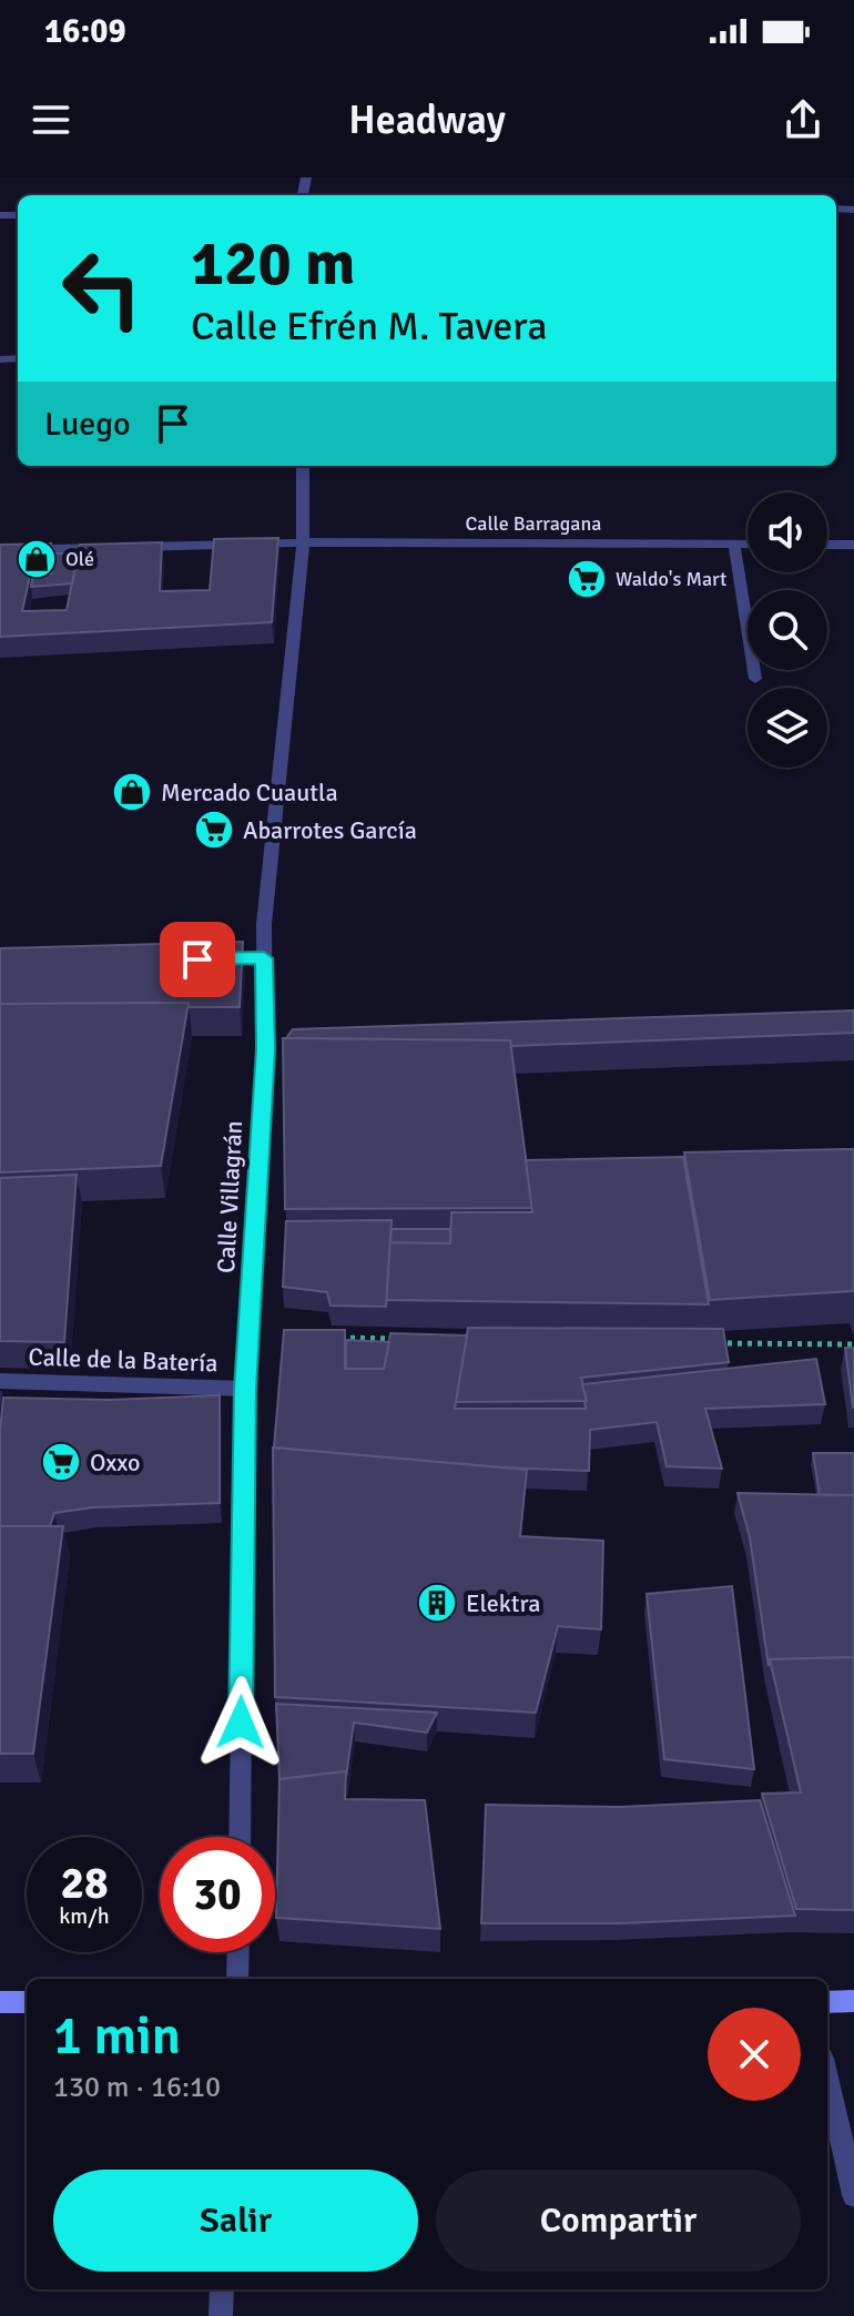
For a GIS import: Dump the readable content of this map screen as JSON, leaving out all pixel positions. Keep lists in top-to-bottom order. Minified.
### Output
{"streets":{"street":["Calle Barragana","Calle Villagrán","Calle de la Batería"]},"crossings":[["Calle Barragana","Calle Villagrán"],["Calle Villagrán","Calle de la Batería"]],"places":{"shop":["Olé","Mercado Cuautla"],"supermarket":["Waldo's Mart","Abarrotes García","Oxxo"],"building":["Elektra"]},"page":{"status":"16:09","header":"Headway","turn":["120 m","Calle Efrén M. Tavera"],"then":"Luego","speed":"28 km/h","limit":"30","heading":["1 min","130 m · 16:10"],"buttons":["Salir","Compartir"]}}
